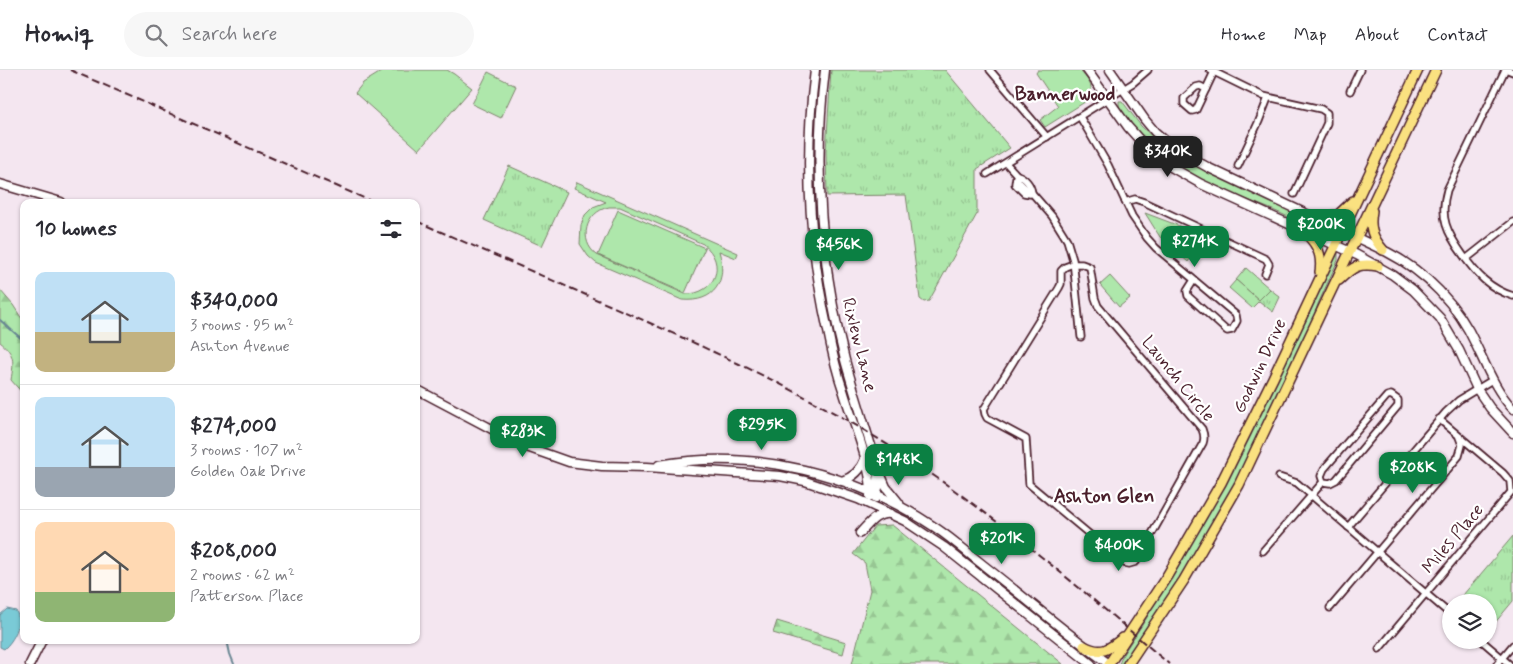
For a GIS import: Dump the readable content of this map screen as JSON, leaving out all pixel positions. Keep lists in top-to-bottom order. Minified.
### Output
{"streets":{"main road":["Rixlew Lane","Godwin Drive"],"street":["Launch Circle","Miles Place"]},"districts":["Bannerwood","Ashton Glen"],"page":{"header":"Homiq","search":"Search here","nav":["Home","Map","About","Contact"],"price":["$340K","$200K","$274K","$456K","$295K","$283K","$148K","$208K","$201K","$400K"],"heading":"10 homes","list":[{"name":"$340,000","note":"3 rooms · 95 m² · Ashton Avenue"},{"name":"$274,000","note":"3 rooms · 107 m² · Golden Oak Drive"},{"name":"$208,000","note":"2 rooms · 62 m² · Patterson Place"}]}}
